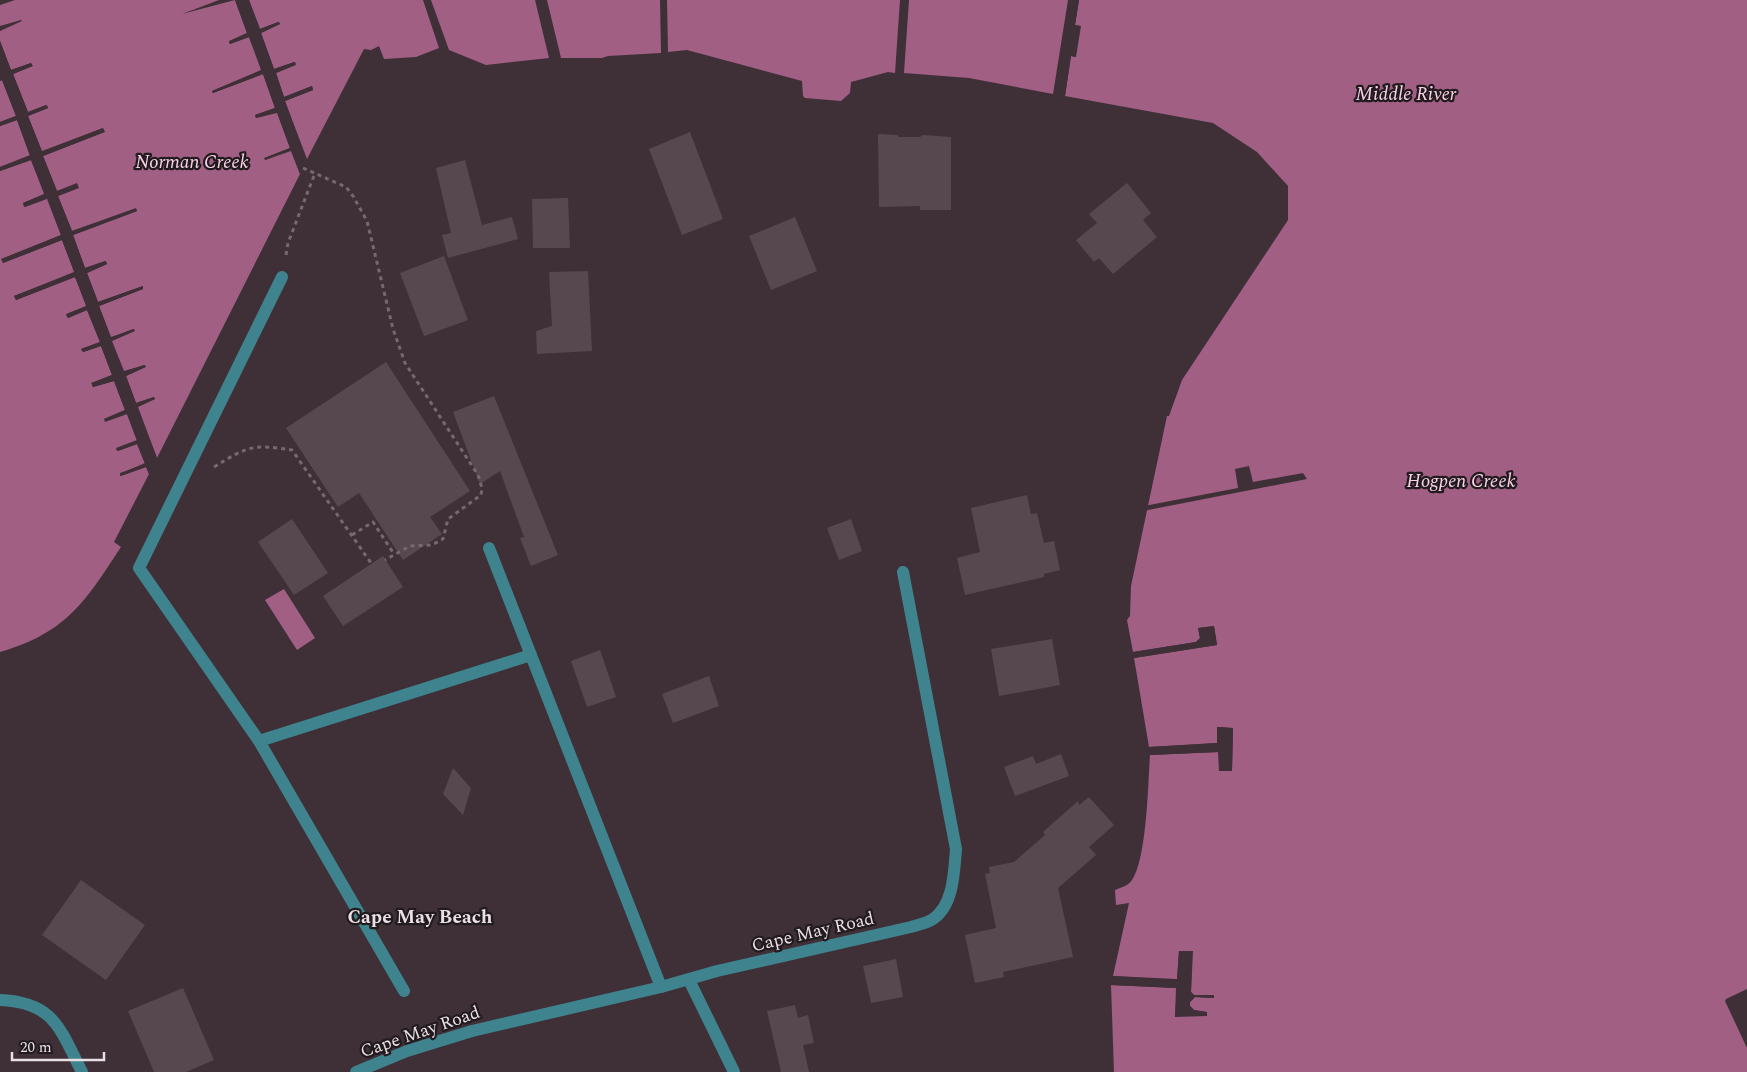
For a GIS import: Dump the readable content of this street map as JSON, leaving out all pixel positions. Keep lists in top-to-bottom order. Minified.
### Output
{"streets":{"street":["Cape May Road"]},"districts":["Cape May Beach"],"water":["Middle River","Norman Creek","Hogpen Creek"],"scale_bar":"20 m"}
